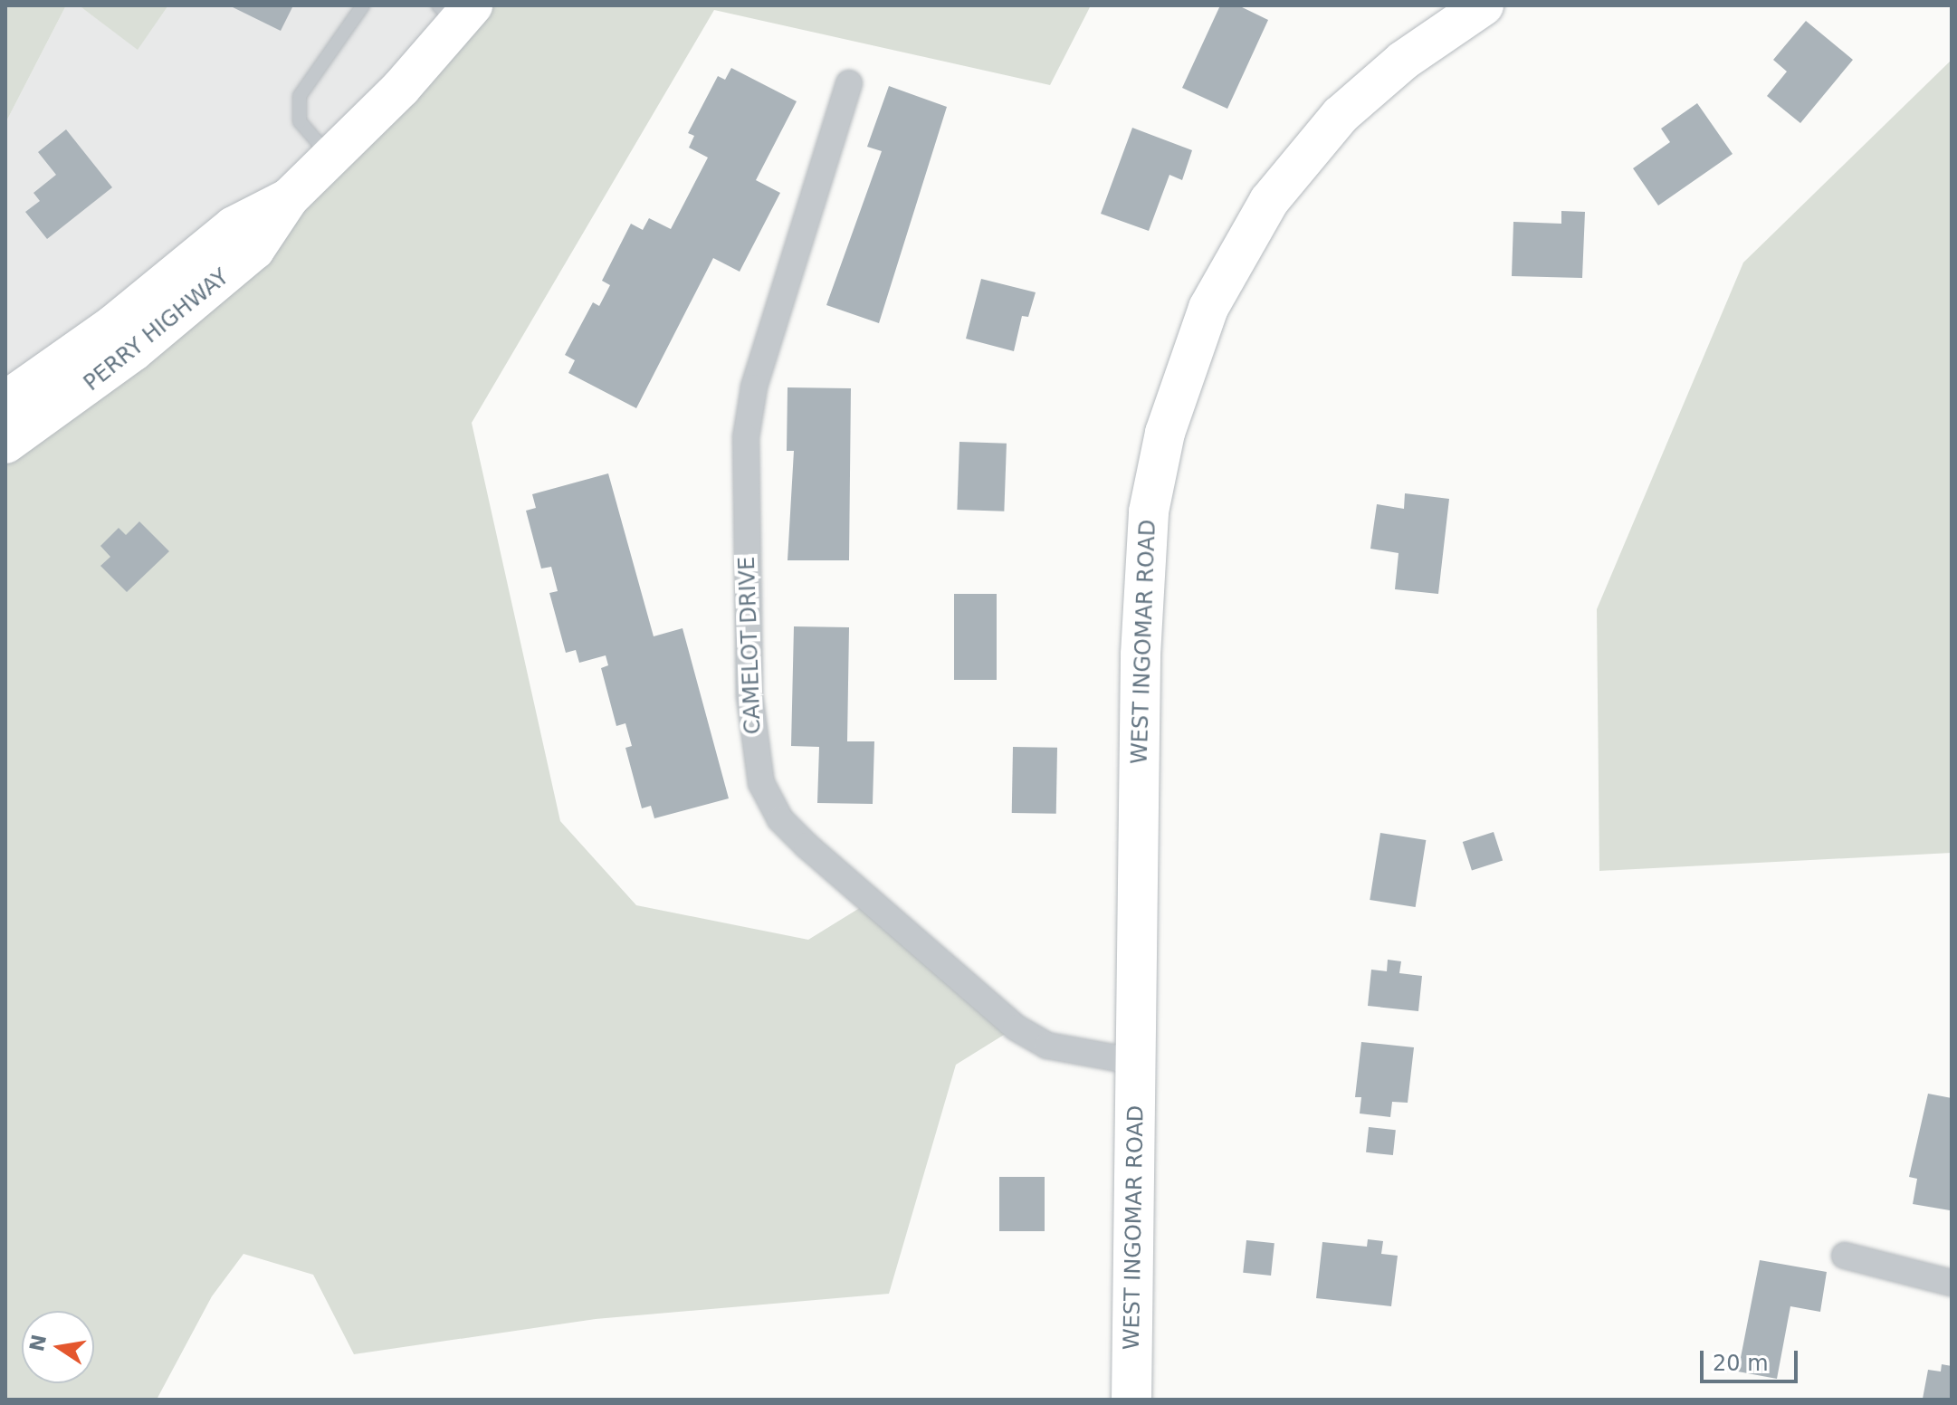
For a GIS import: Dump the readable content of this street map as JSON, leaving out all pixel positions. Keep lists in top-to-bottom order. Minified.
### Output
{"streets":{"main road":["PERRY HIGHWAY","WEST INGOMAR ROAD"],"street":["CAMELOT DRIVE"]},"crossings":[["WEST INGOMAR ROAD","CAMELOT DRIVE"]],"scale_bar":"20 m","north":"left"}
